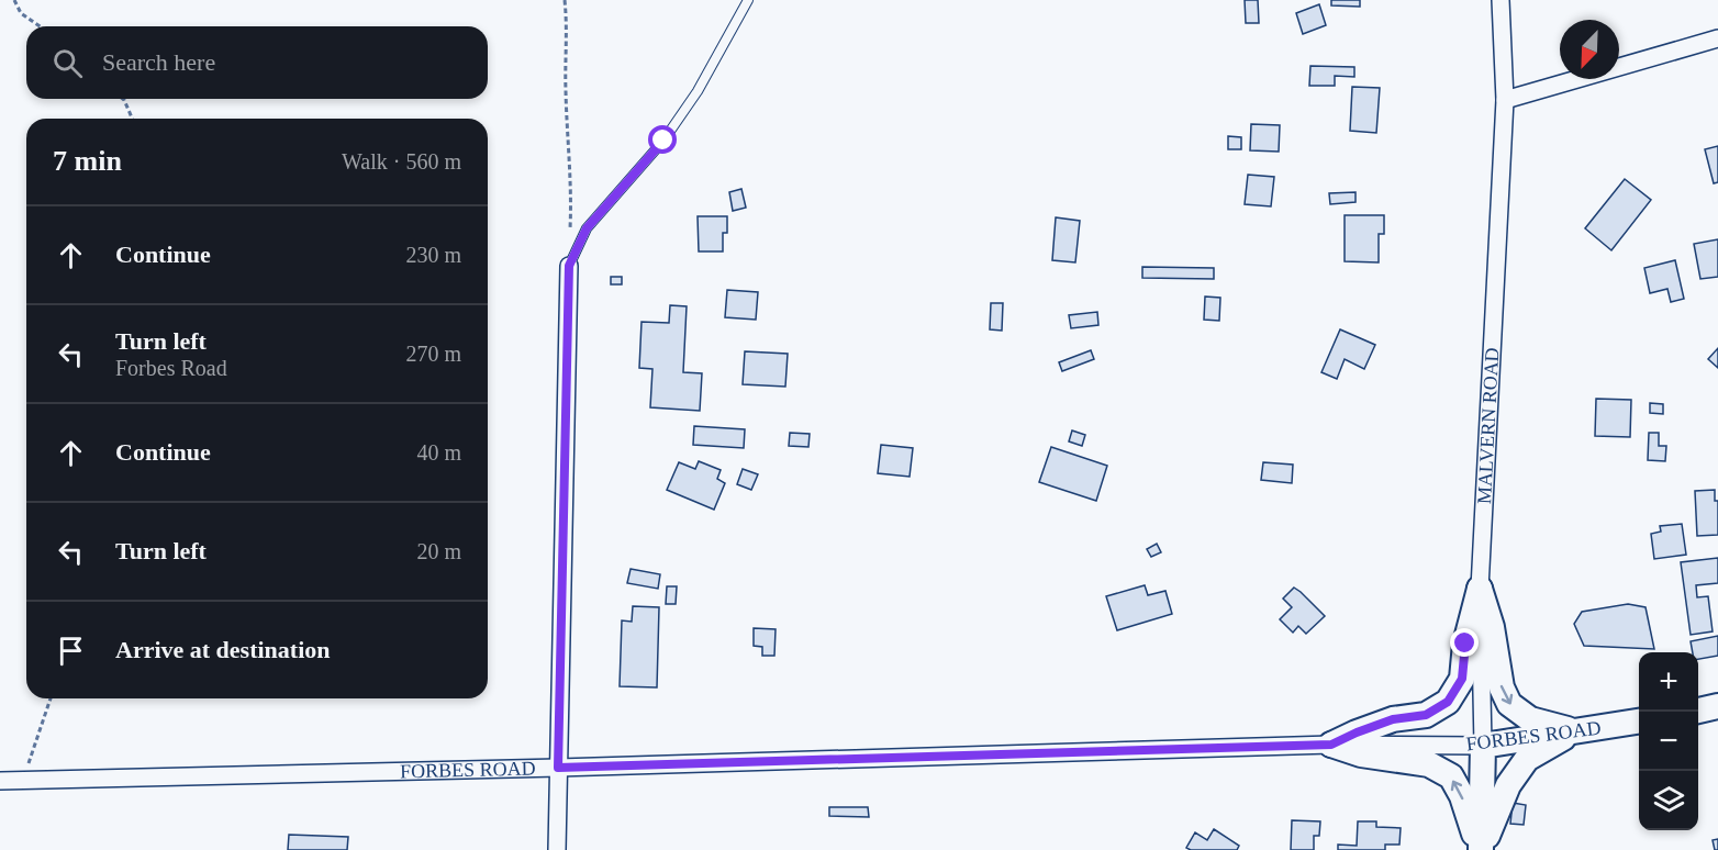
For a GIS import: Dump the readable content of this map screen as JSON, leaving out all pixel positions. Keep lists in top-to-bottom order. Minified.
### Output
{"streets":{"main road":["MALVERN ROAD","FORBES ROAD"]},"crossings":[["MALVERN ROAD","FORBES ROAD"]],"north":"bottom left","page":{"search":"Search here","heading":["7 min","Walk · 560 m"],"list":[["Continue","230 m"],["Turn left","Forbes Road","270 m"],["Continue","40 m"],["Turn left","20 m"],"Arrive at destination"],"map_buttons":["+","−"]}}
